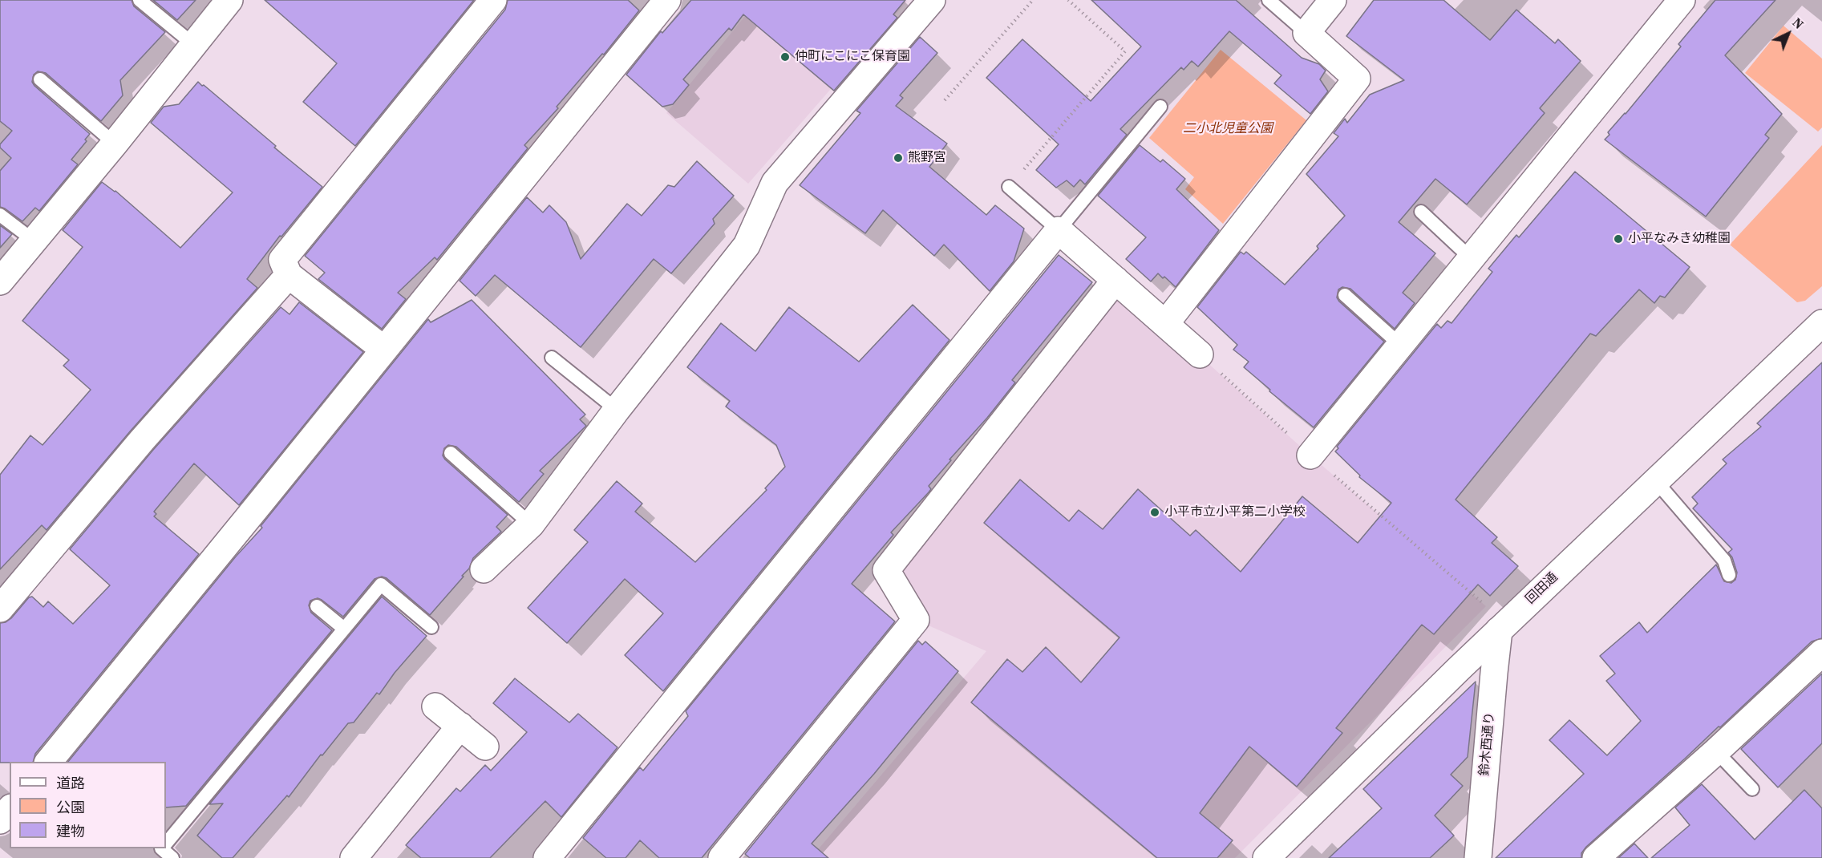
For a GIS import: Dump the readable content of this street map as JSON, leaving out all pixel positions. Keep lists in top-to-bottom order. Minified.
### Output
{"streets":{"street":["回田通","鈴木西通り"]},"crossings":[["回田通","鈴木西通り"]],"parks":["二小北児童公園"],"places":["仲町にこにこ保育園","熊野宮","小平なみき幼稚園","小平市立小平第二小学校"],"legend":["道路","公園","建物"],"north":"top right"}
